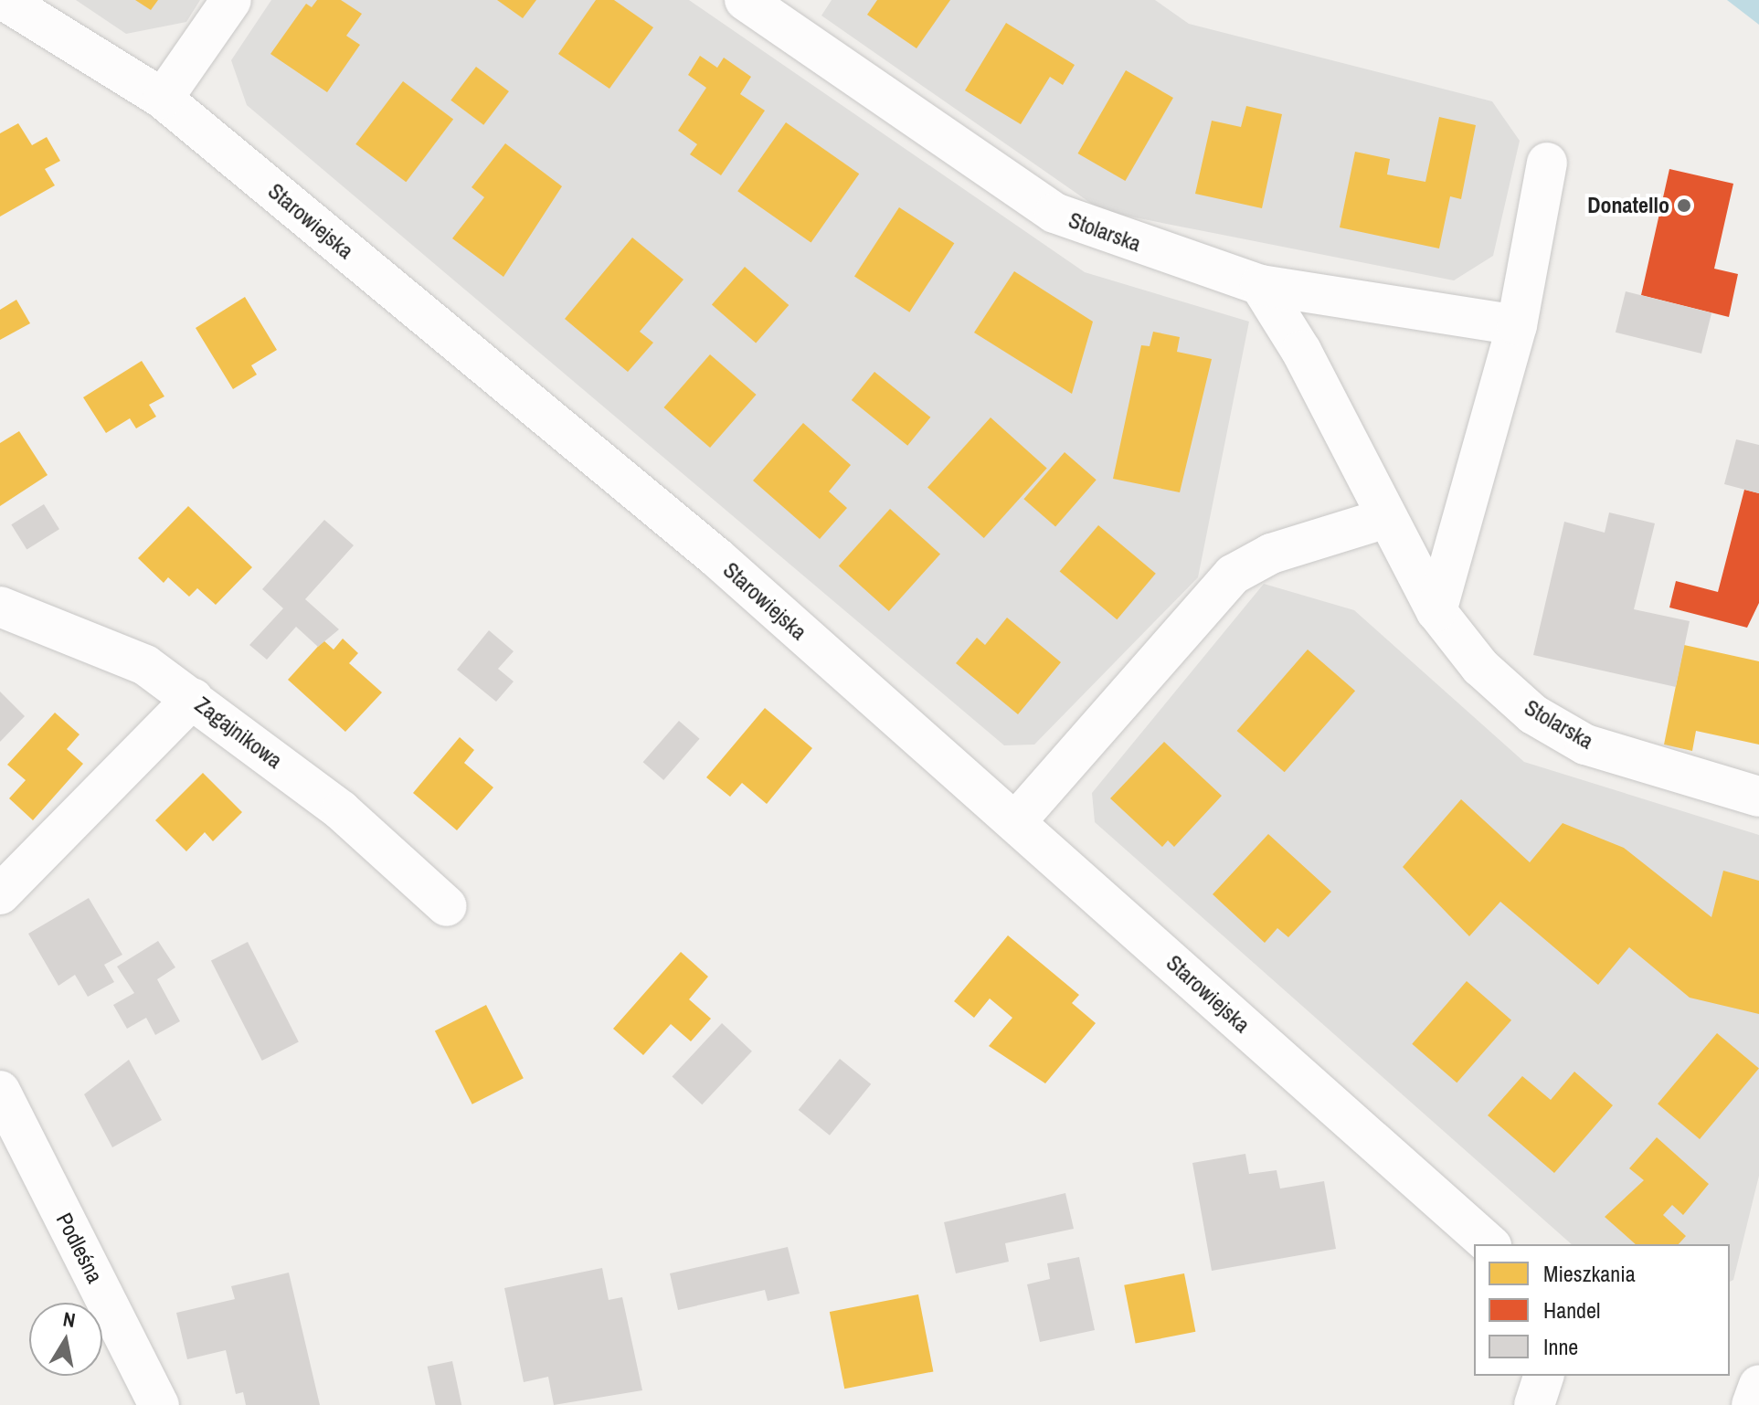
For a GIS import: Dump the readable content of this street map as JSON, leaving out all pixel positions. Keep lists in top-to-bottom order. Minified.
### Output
{"streets":{"street":["Starowiejska","Stolarska","Zagajnikowa","Podleśna"]},"places":["Donatello"],"legend":["Mieszkania","Handel","Inne"],"north":"top"}
